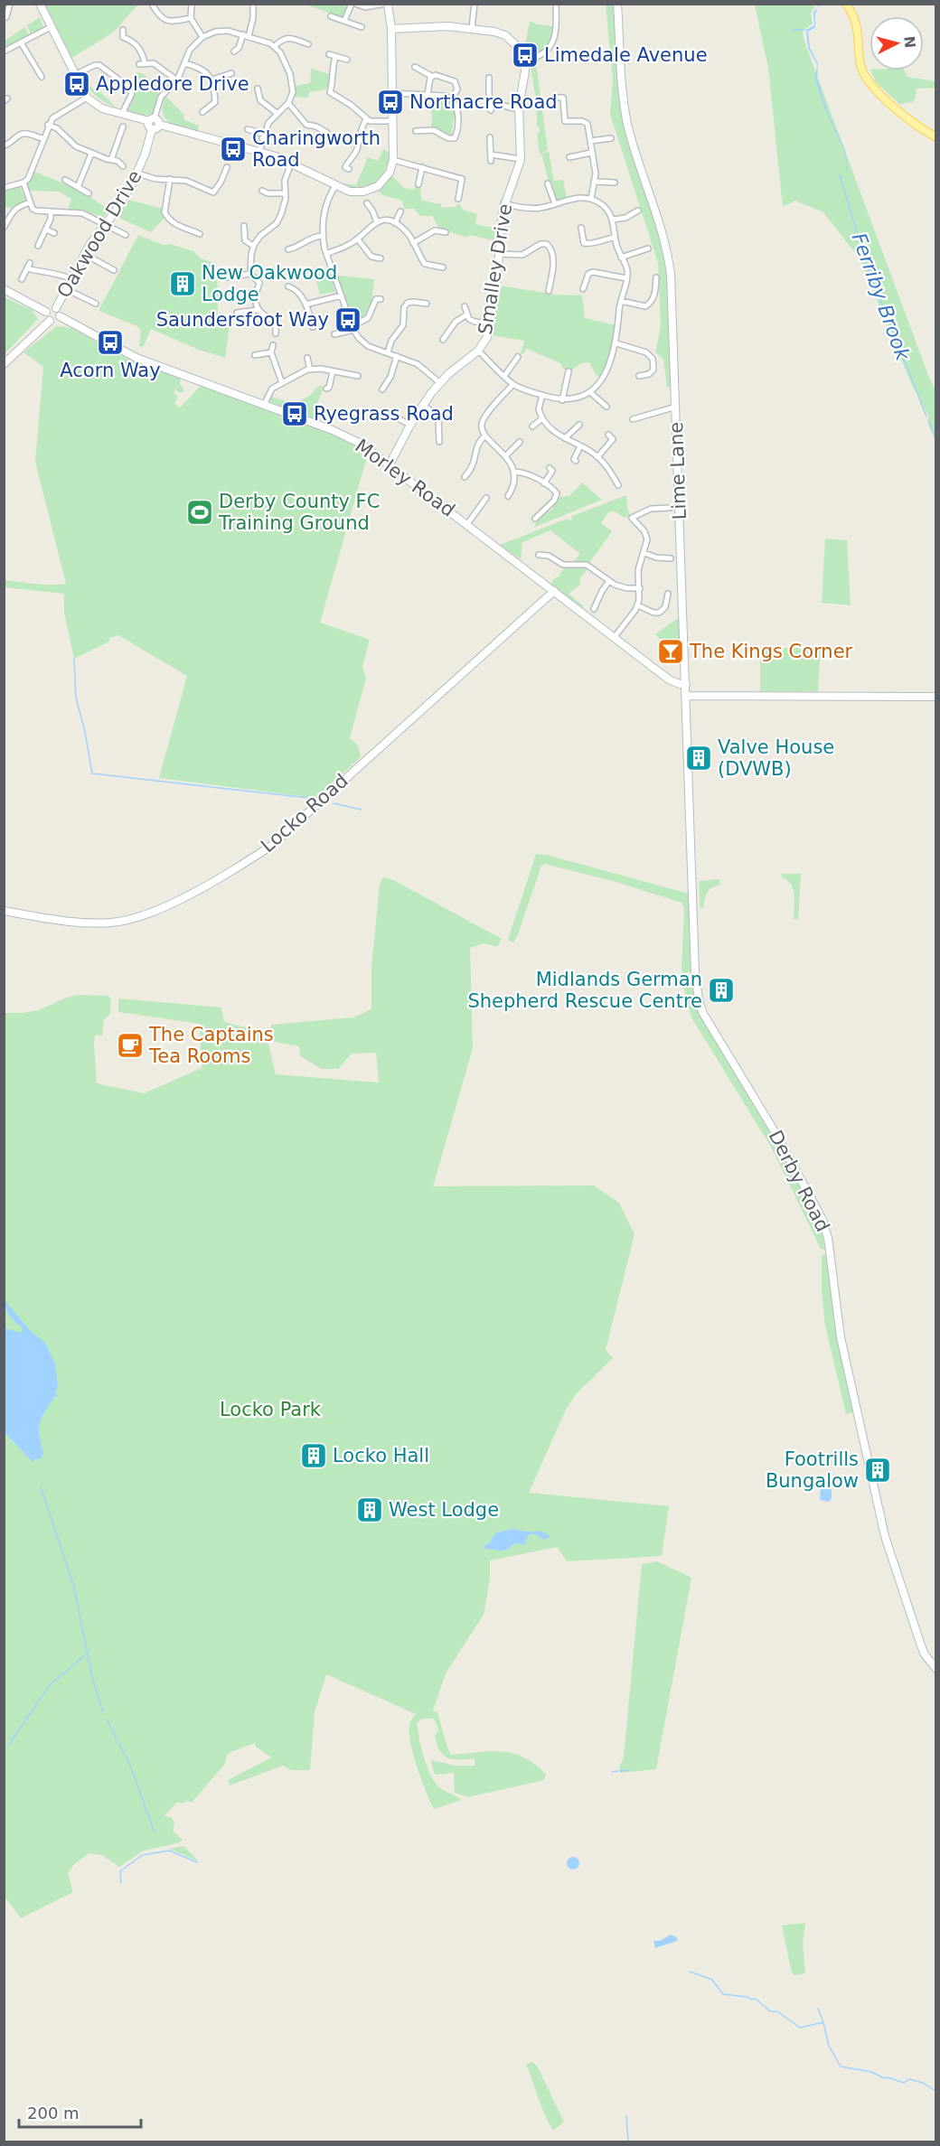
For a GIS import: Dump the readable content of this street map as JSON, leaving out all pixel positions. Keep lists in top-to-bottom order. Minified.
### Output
{"streets":{"street":["Oakwood Drive","Smalley Drive","Lime Lane","Morley Road","Locko Road","Derby Road"]},"crossings":[["Oakwood Drive","Morley Road"],["Smalley Drive","Morley Road"],["Lime Lane","Morley Road"],["Lime Lane","Derby Road"],["Morley Road","Locko Road"]],"water":["Ferriby Brook"],"parks":["Locko Park"],"places":{"bus stop":["Limedale Avenue","Appledore Drive","Northacre Road","Charingworth Road","Saundersfoot Way","Acorn Way","Ryegrass Road"],"building":["New Oakwood Lodge","Valve House (DVWB)","Midlands German Shepherd Rescue Centre","Locko Hall","Footrills Bungalow","West Lodge"],"sports":["Derby County FC Training Ground"],"bar":["The Kings Corner"],"cafe":["The Captains Tea Rooms"]},"scale_bar":"200 m","north":"right"}
